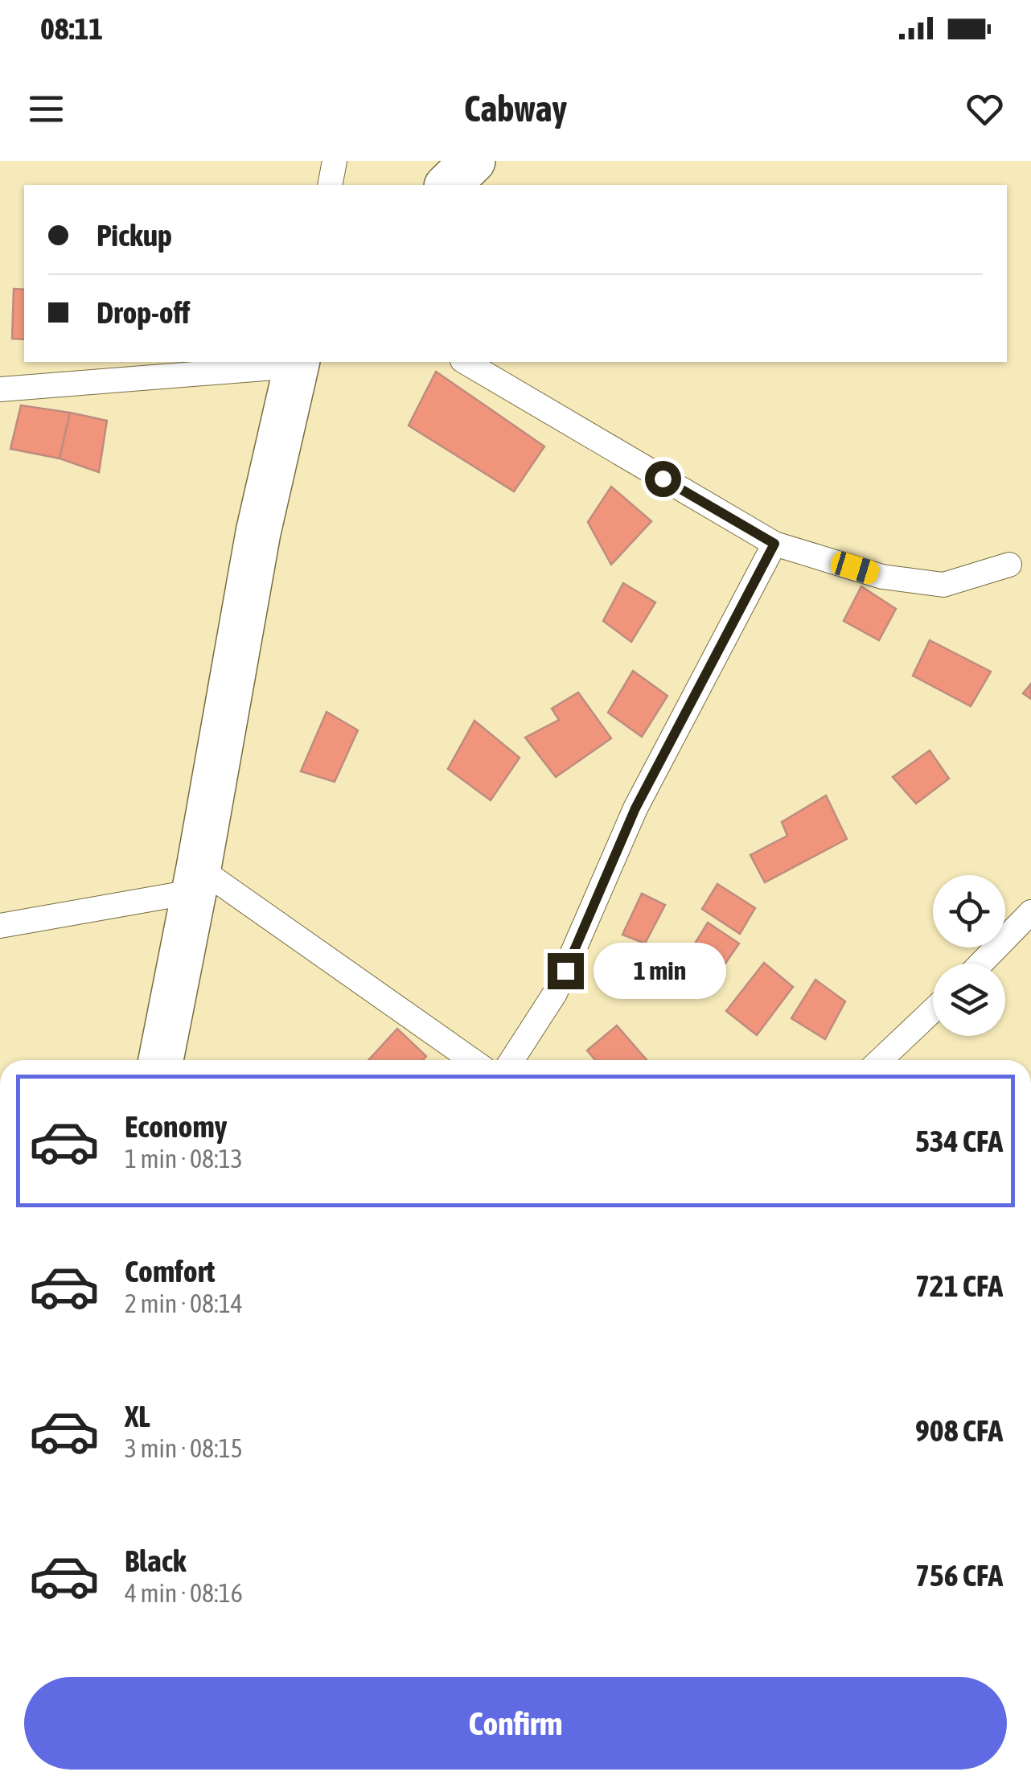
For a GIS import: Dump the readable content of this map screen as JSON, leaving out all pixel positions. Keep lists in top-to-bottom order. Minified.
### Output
{"page":{"status":"08:11","header":"Cabway","banner":["Pickup","Drop-off"],"bubble":"1 min","list":[{"name":"Economy","note":"1 min · 08:13","value":"534 CFA"},{"name":"Comfort","note":"2 min · 08:14","value":"721 CFA"},{"name":"XL","note":"3 min · 08:15","value":"908 CFA"},{"name":"Black","note":"4 min · 08:16","value":"756 CFA"}],"buttons":"Confirm"}}
